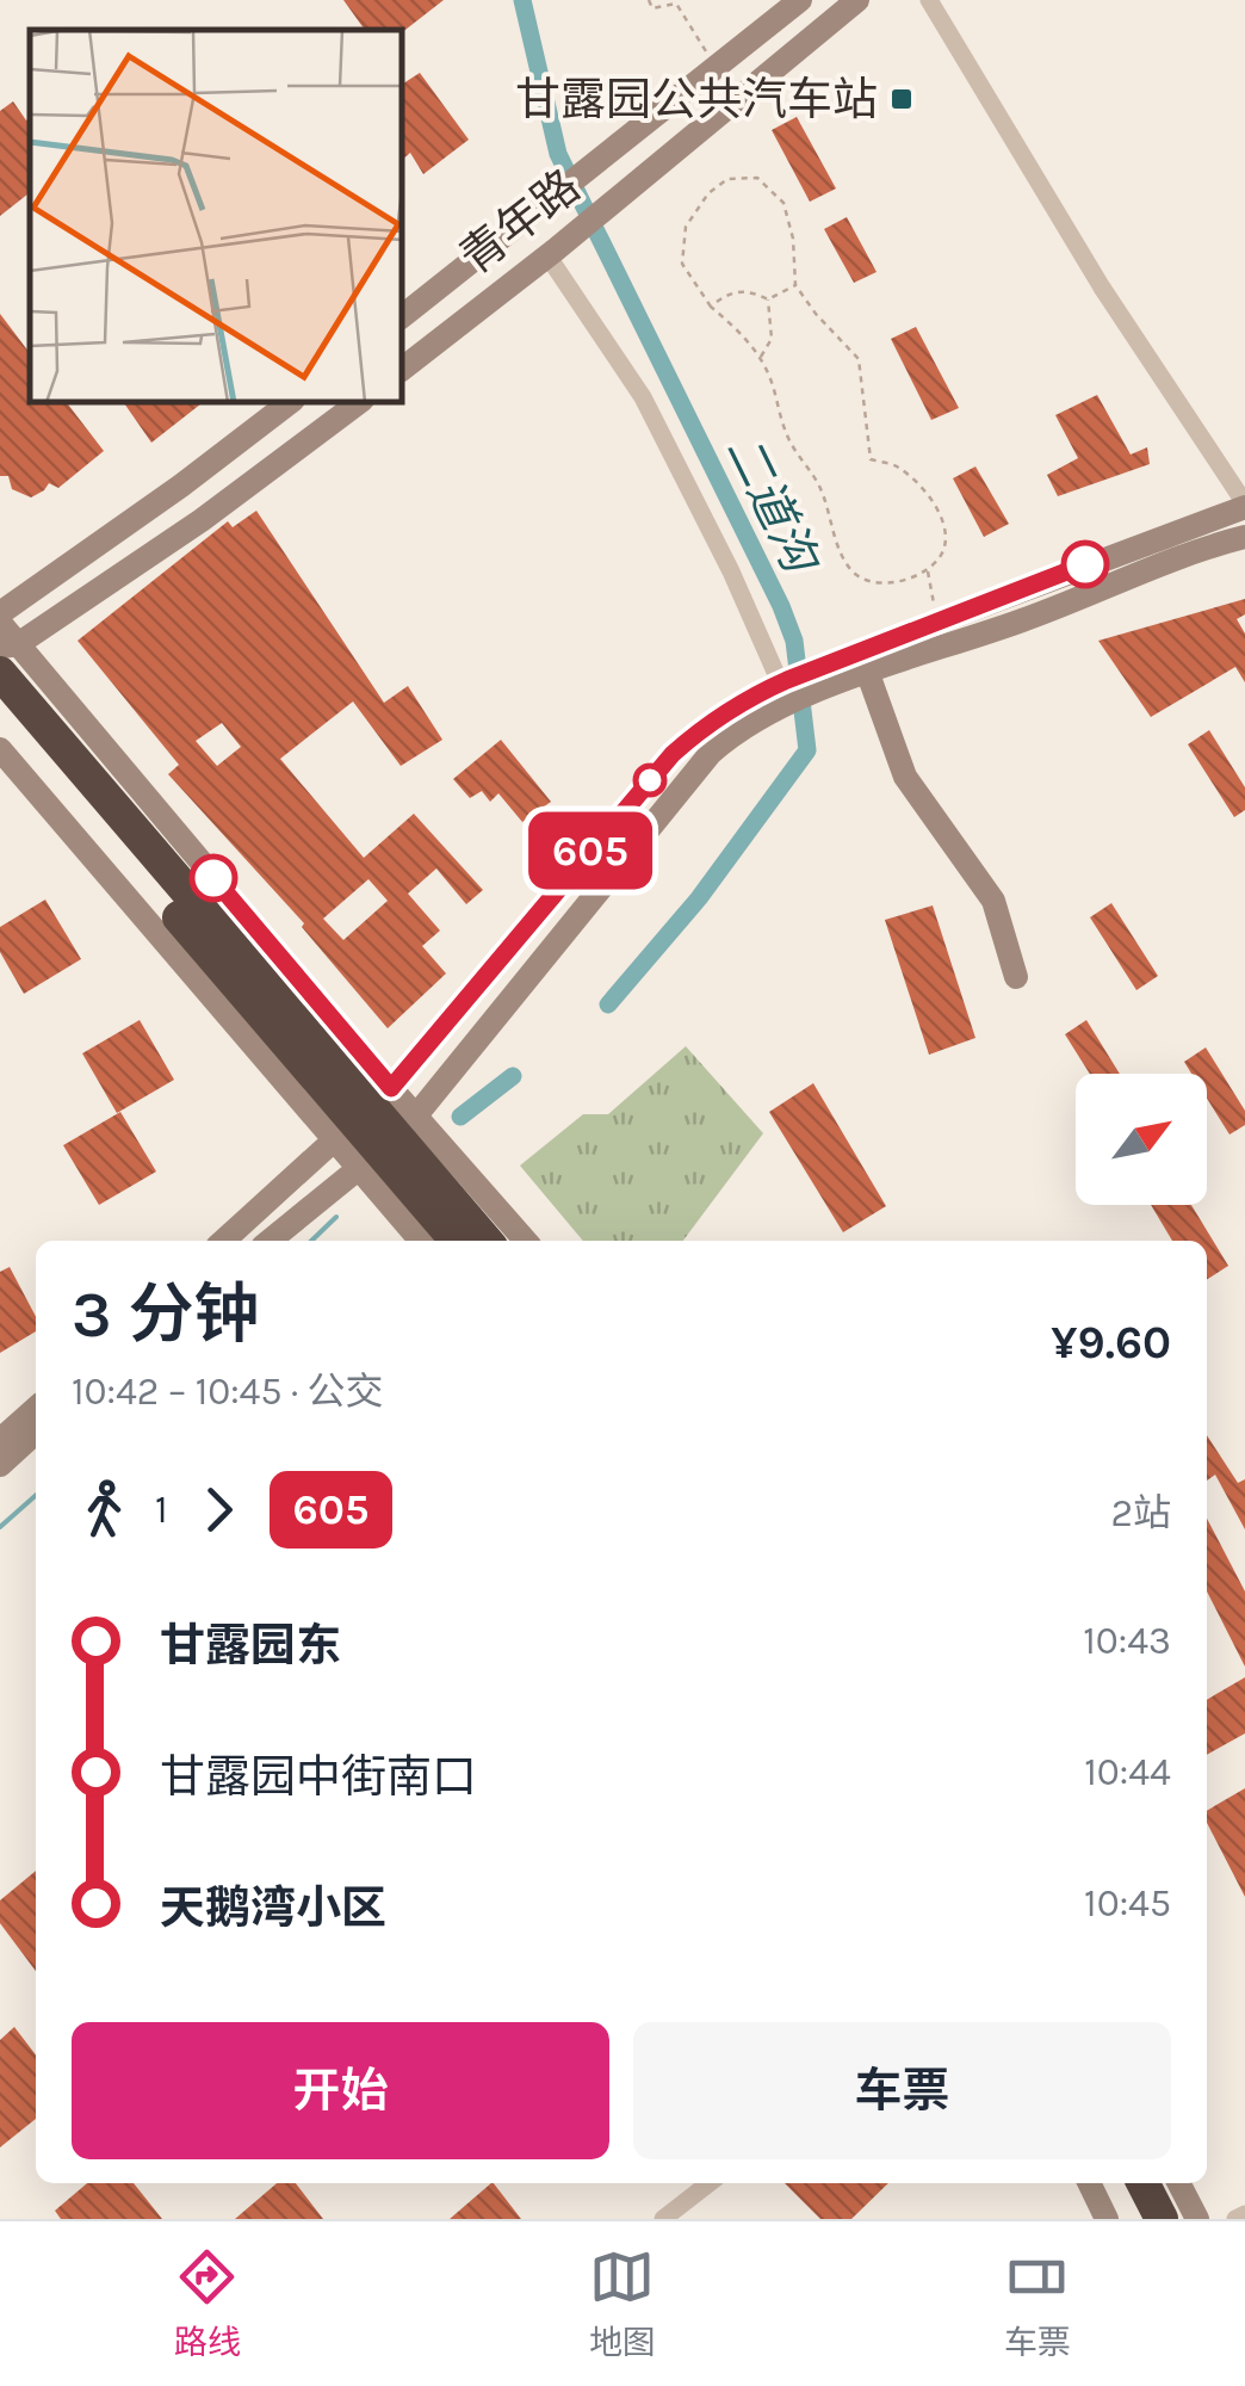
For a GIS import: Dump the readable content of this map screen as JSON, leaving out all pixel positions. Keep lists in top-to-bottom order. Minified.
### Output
{"streets":{"street":["青年路"]},"water":["二道沟"],"places":{"transit":["甘露园公共汽车站"]},"lines":["bus line 605"],"north":"top right","page":{"on_map":"605","heading":["3 分钟","10:42 – 10:45 · 公交","¥9.60"],"legs":["1","605","2站"],"list":[{"name":"甘露园东","value":"10:43"},{"name":"甘露园中街南口","value":"10:44"},{"name":"天鹅湾小区","value":"10:45"}],"buttons":["开始","车票"],"tabs":["路线","地图","车票"]}}
